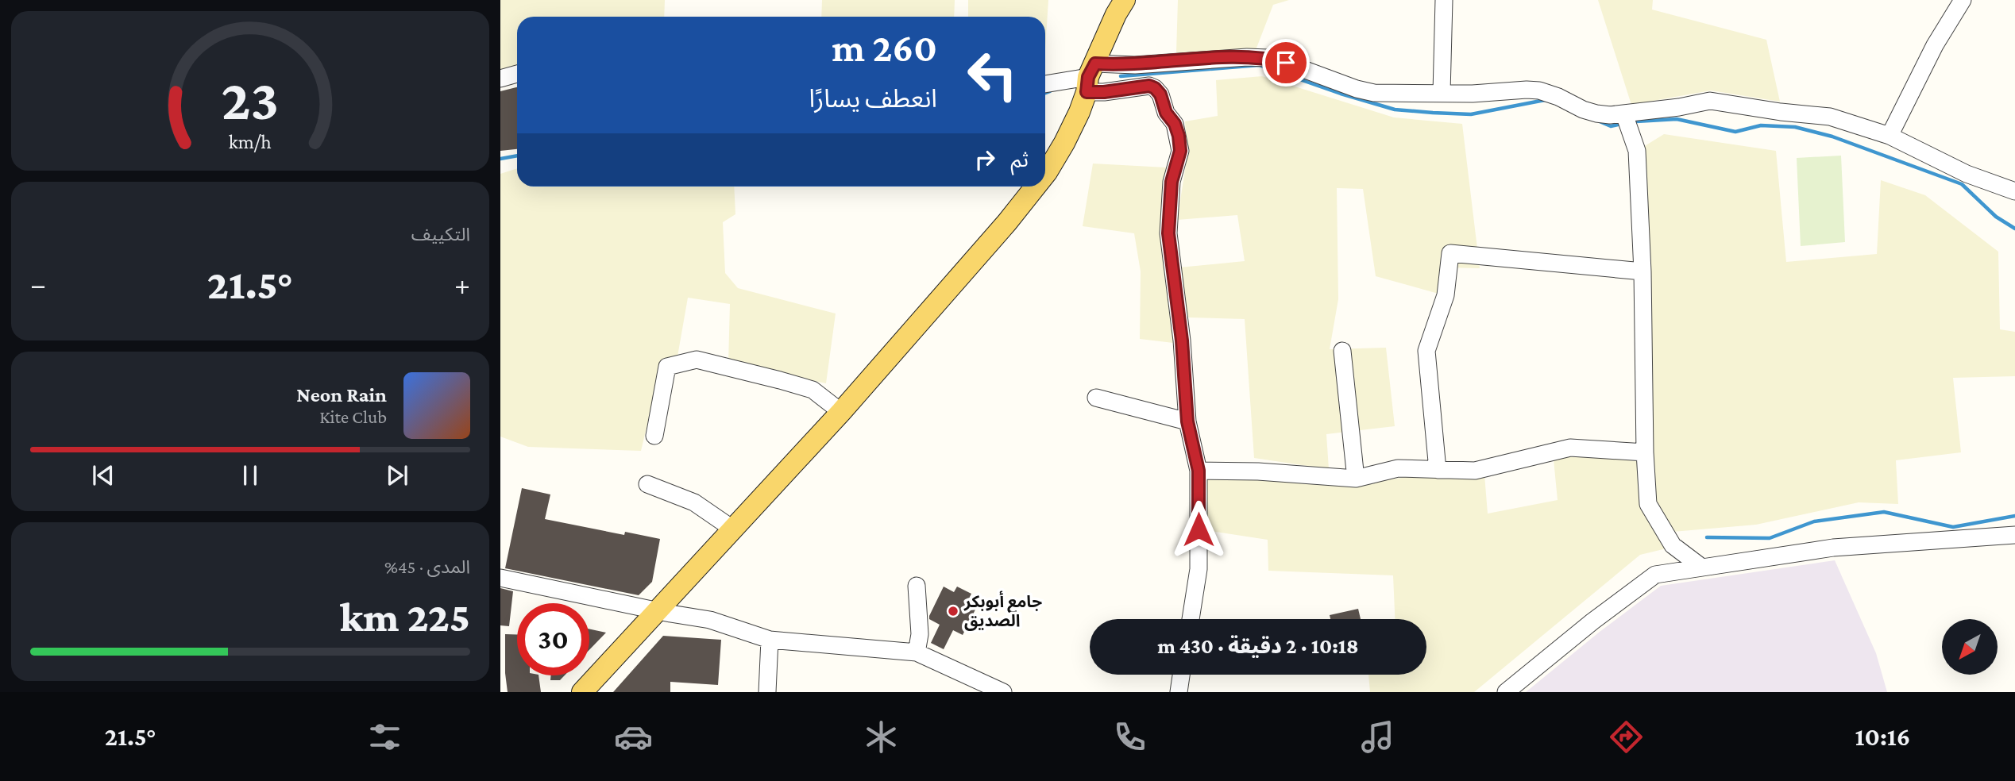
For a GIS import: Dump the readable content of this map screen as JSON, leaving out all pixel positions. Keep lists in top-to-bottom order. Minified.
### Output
{"places":["جامع أبوبكر الصديق"],"north":"bottom left","page":{"turn":["260 m","انعطف يسارًا"],"then":"ثم","tile":["التكييف",["المدى · 45%","225 km"]],"heat":["−","21.5°","+"],"song":["Neon Rain","Kite Club"],"limit":"30","trip":"10:18 · 2 دقيقة · 430 m","tabs":["10:16","21.5°"],"gauge":["23","km/h"]}}
